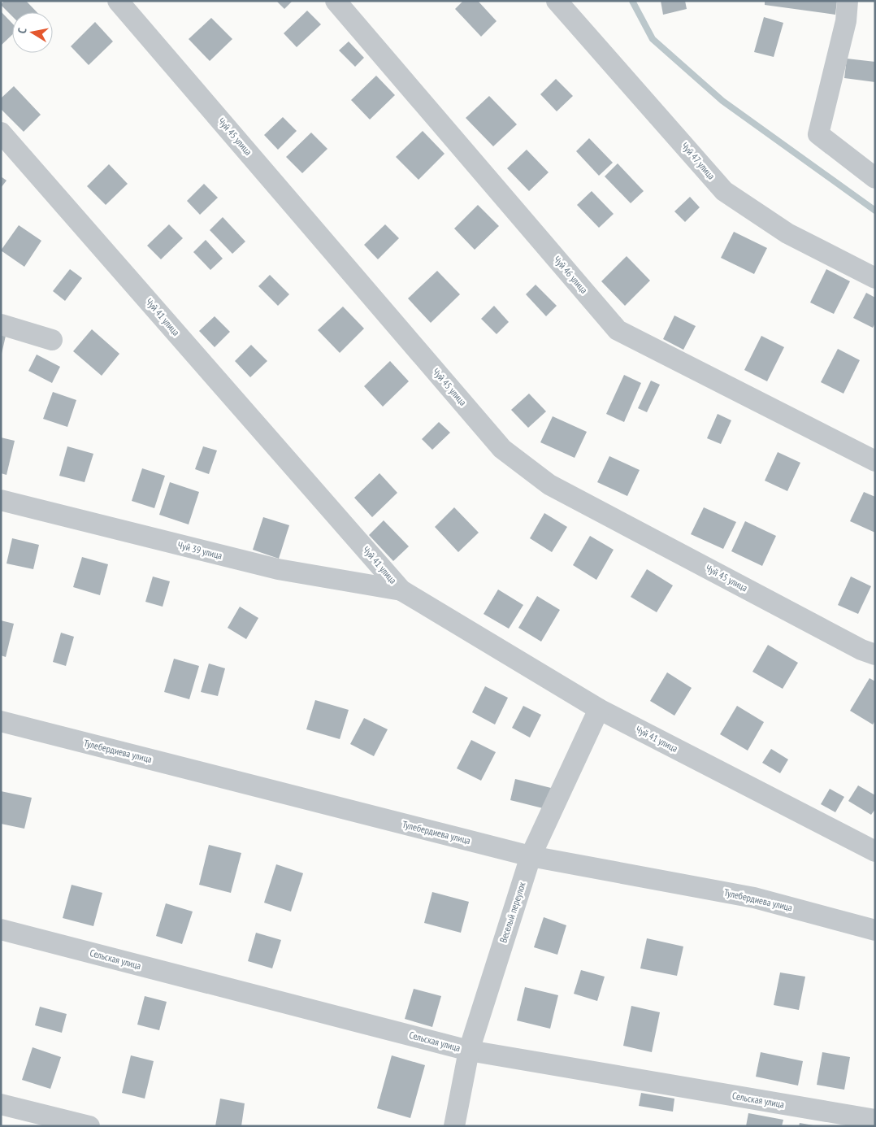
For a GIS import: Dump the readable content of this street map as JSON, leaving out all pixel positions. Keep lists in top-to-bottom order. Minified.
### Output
{"streets":{"street":["Чуй 45 улица","Чуй 47 улица","Чуй 46 улица","Чуй 41 улица","Чуй 39 улица","Тулебердиева улица","Веселый переулок","Сельская улица"]},"crossings":[["Чуй 41 улица","Чуй 39 улица"],["Чуй 41 улица","Веселый переулок"],["Тулебердиева улица","Веселый переулок"],["Веселый переулок","Сельская улица"]],"north":"left"}
